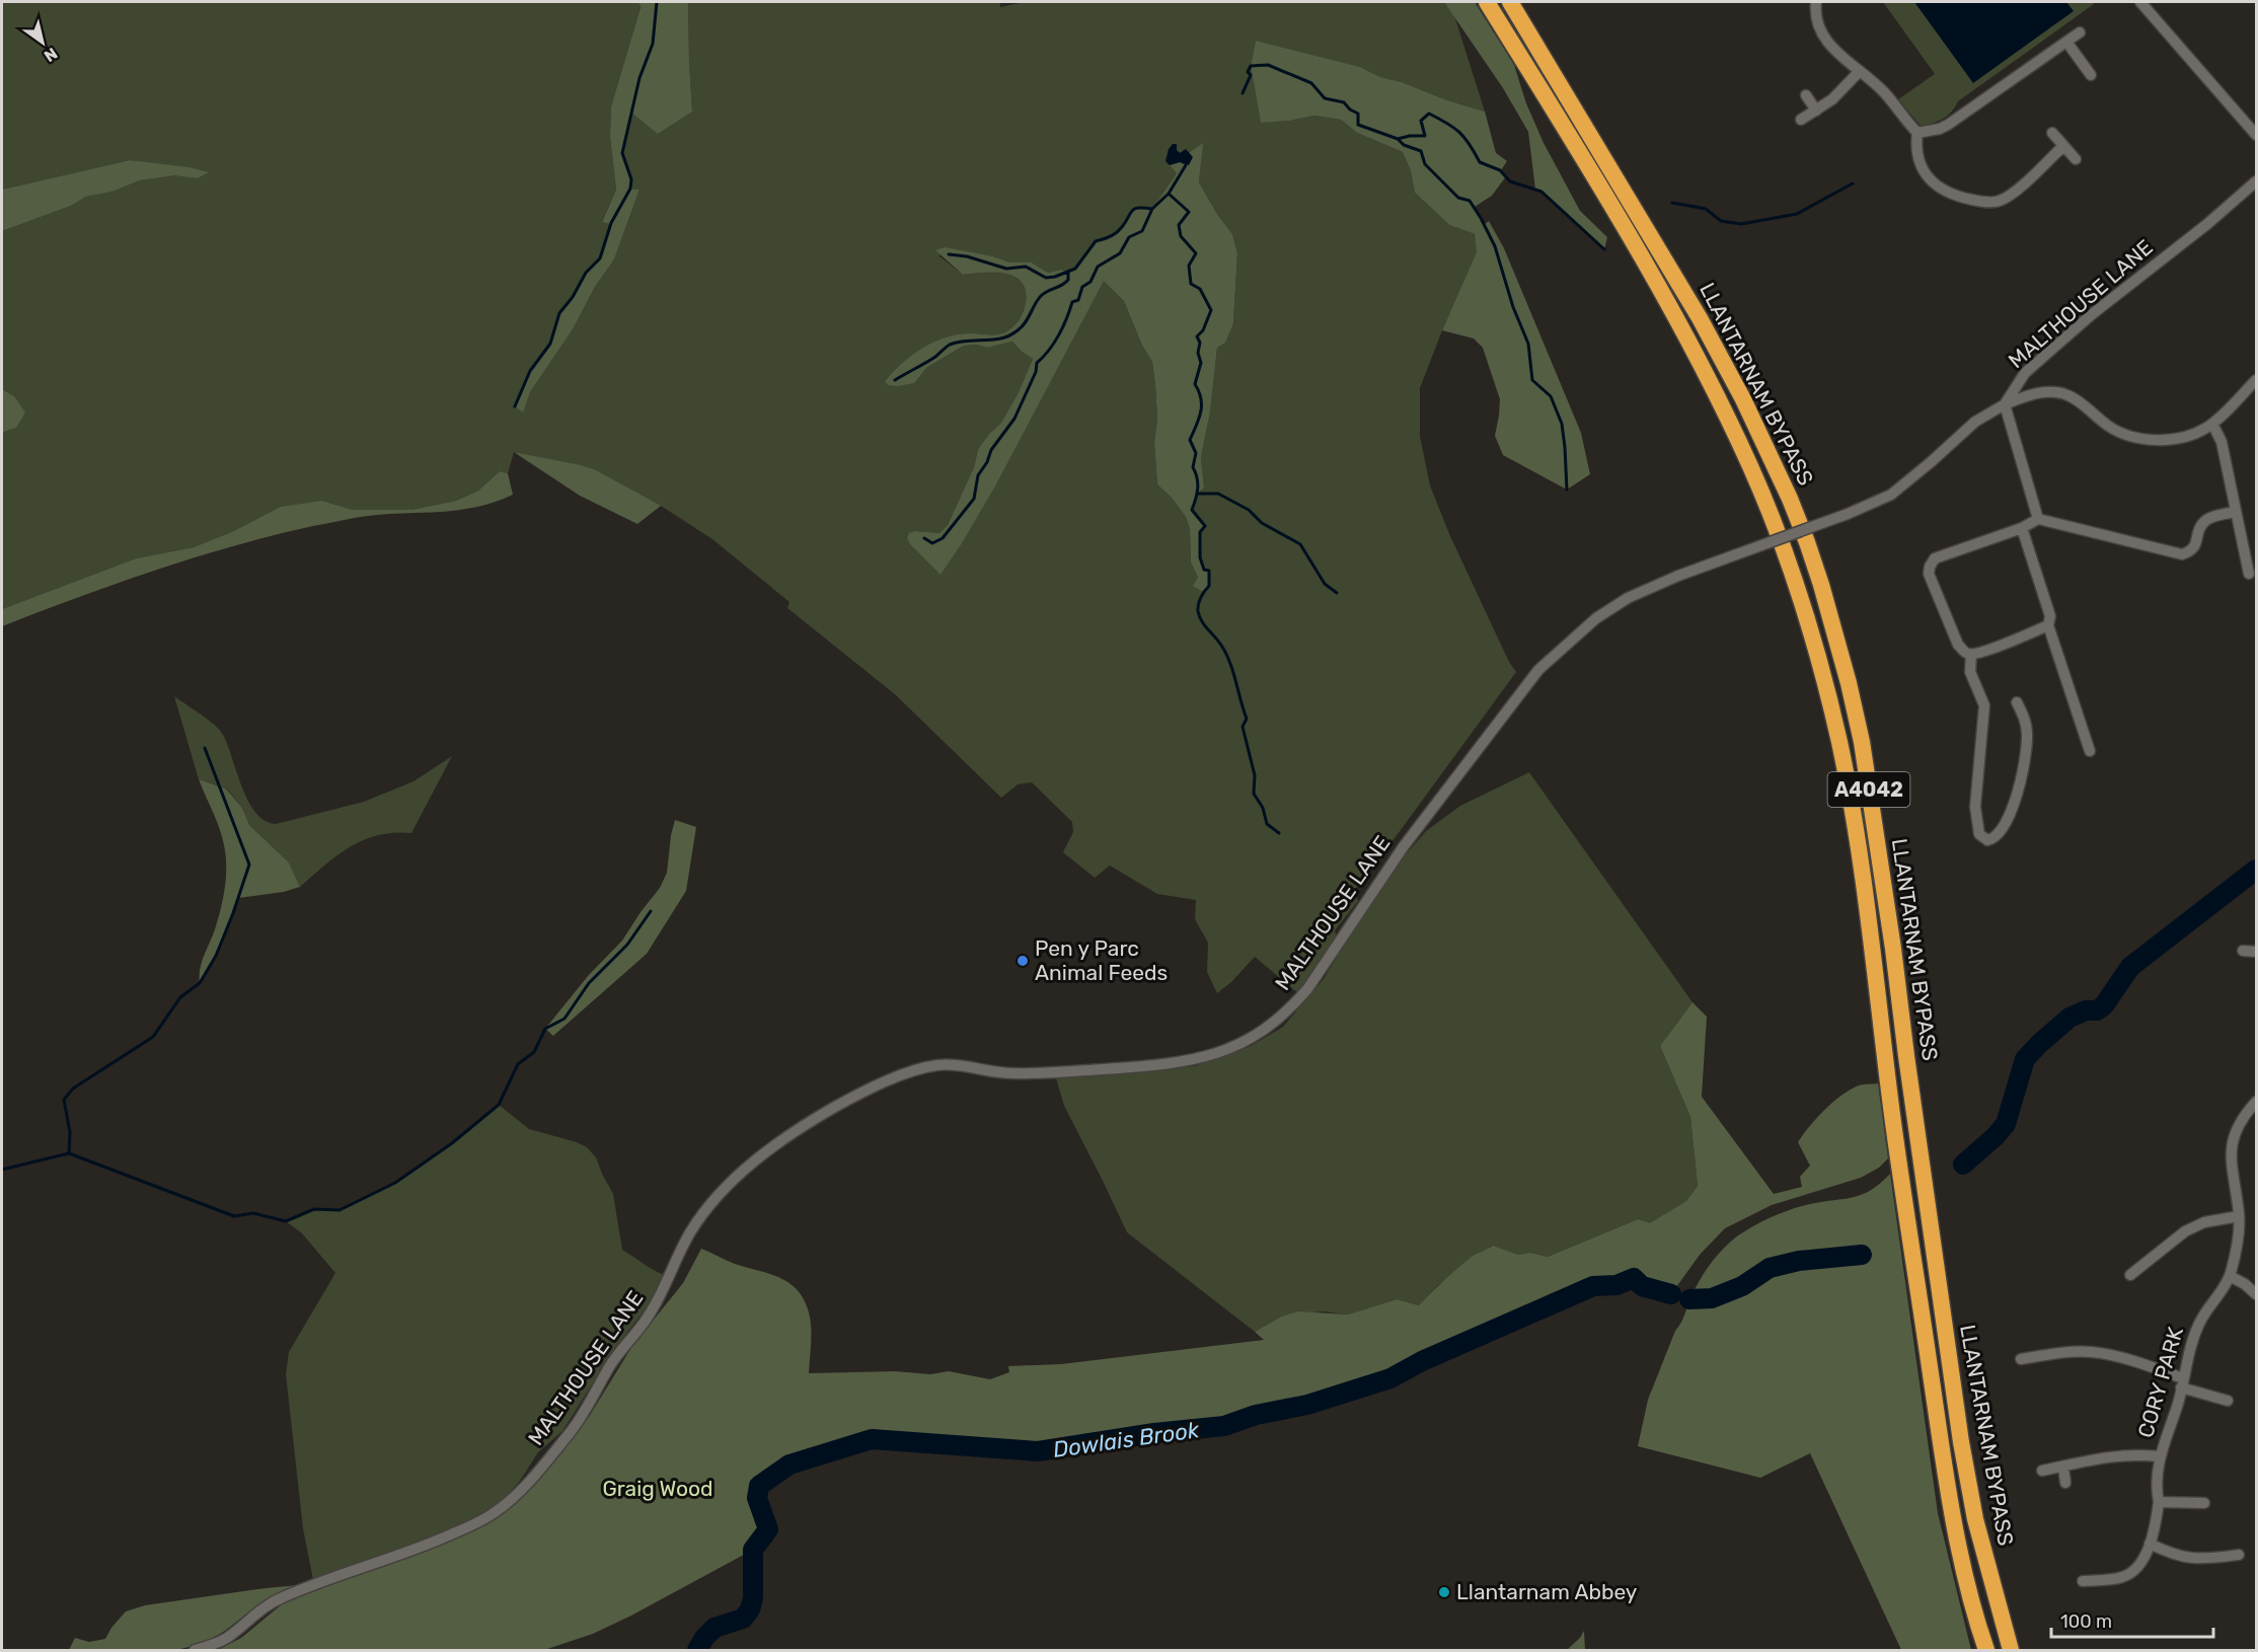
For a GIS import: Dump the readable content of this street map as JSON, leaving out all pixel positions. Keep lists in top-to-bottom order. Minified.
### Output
{"streets":{"highway":["LLANTARNAM BYPASS","A4042"],"street":["MALTHOUSE LANE","CORY PARK"]},"water":["Dowlais Brook"],"parks":["Graig Wood"],"places":["Pen y Parc Animal Feeds","Llantarnam Abbey"],"scale_bar":"100 m","north":"bottom right"}
